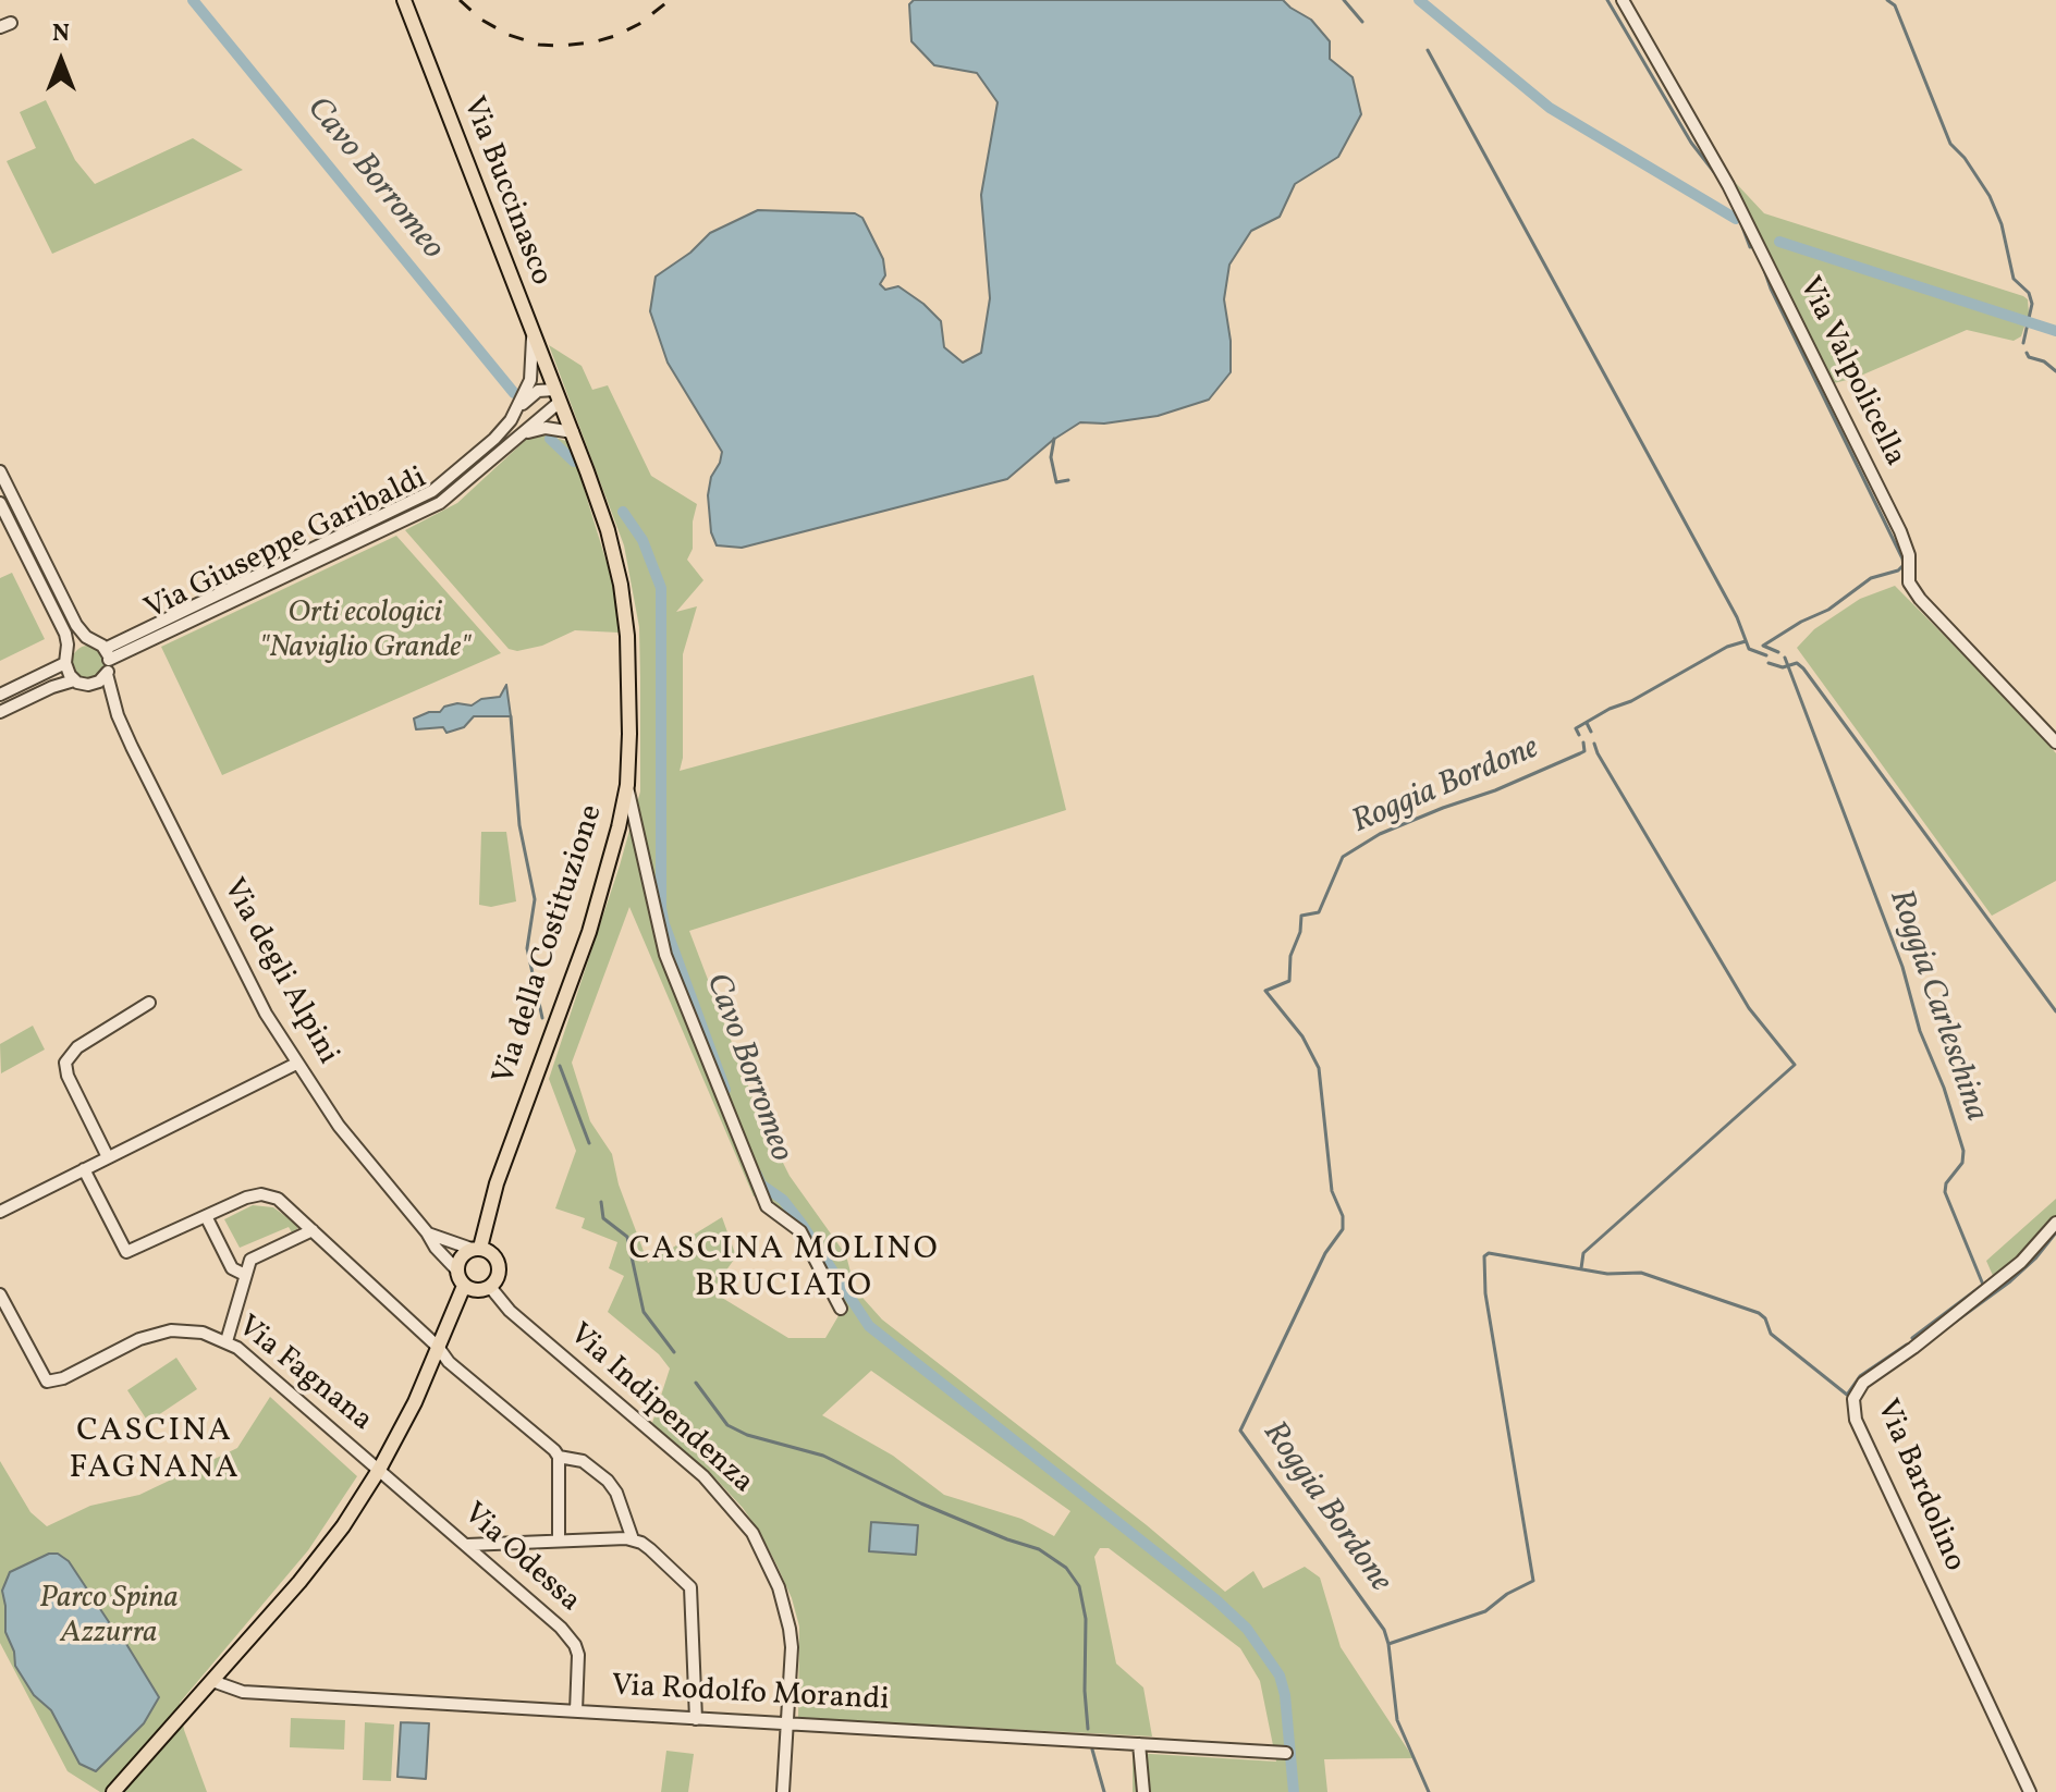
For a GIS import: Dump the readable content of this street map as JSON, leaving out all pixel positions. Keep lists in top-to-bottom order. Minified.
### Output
{"streets":{"main road":["Via Buccinasco","Via della Costituzione"],"street":["Via Valpolicella","Via Giuseppe Garibaldi","Via degli Alpini","Via Fagnana","Via Indipendenza","Via Bardolino","Via Odessa","Via Rodolfo Morandi"]},"crossings":[["Via Buccinasco","Via Giuseppe Garibaldi"],["Via Buccinasco","Via della Costituzione"],["Via Giuseppe Garibaldi","Via della Costituzione"],["Via Giuseppe Garibaldi","Via degli Alpini"],["Via della Costituzione","Via degli Alpini"],["Via della Costituzione","Via Indipendenza"],["Via degli Alpini","Via Indipendenza"],["Via Fagnana","Via Odessa"],["Via Indipendenza","Via Rodolfo Morandi"],["Via Odessa","Via Rodolfo Morandi"]],"districts":["CASCINA MOLINO BRUCIATO","CASCINA FAGNANA"],"water":["Cavo Borromeo","Roggia Bordone","Roggia Carleschina"],"parks":["Orti ecologici \"Naviglio Grande\"","Parco Spina Azzurra"],"north":"top"}
